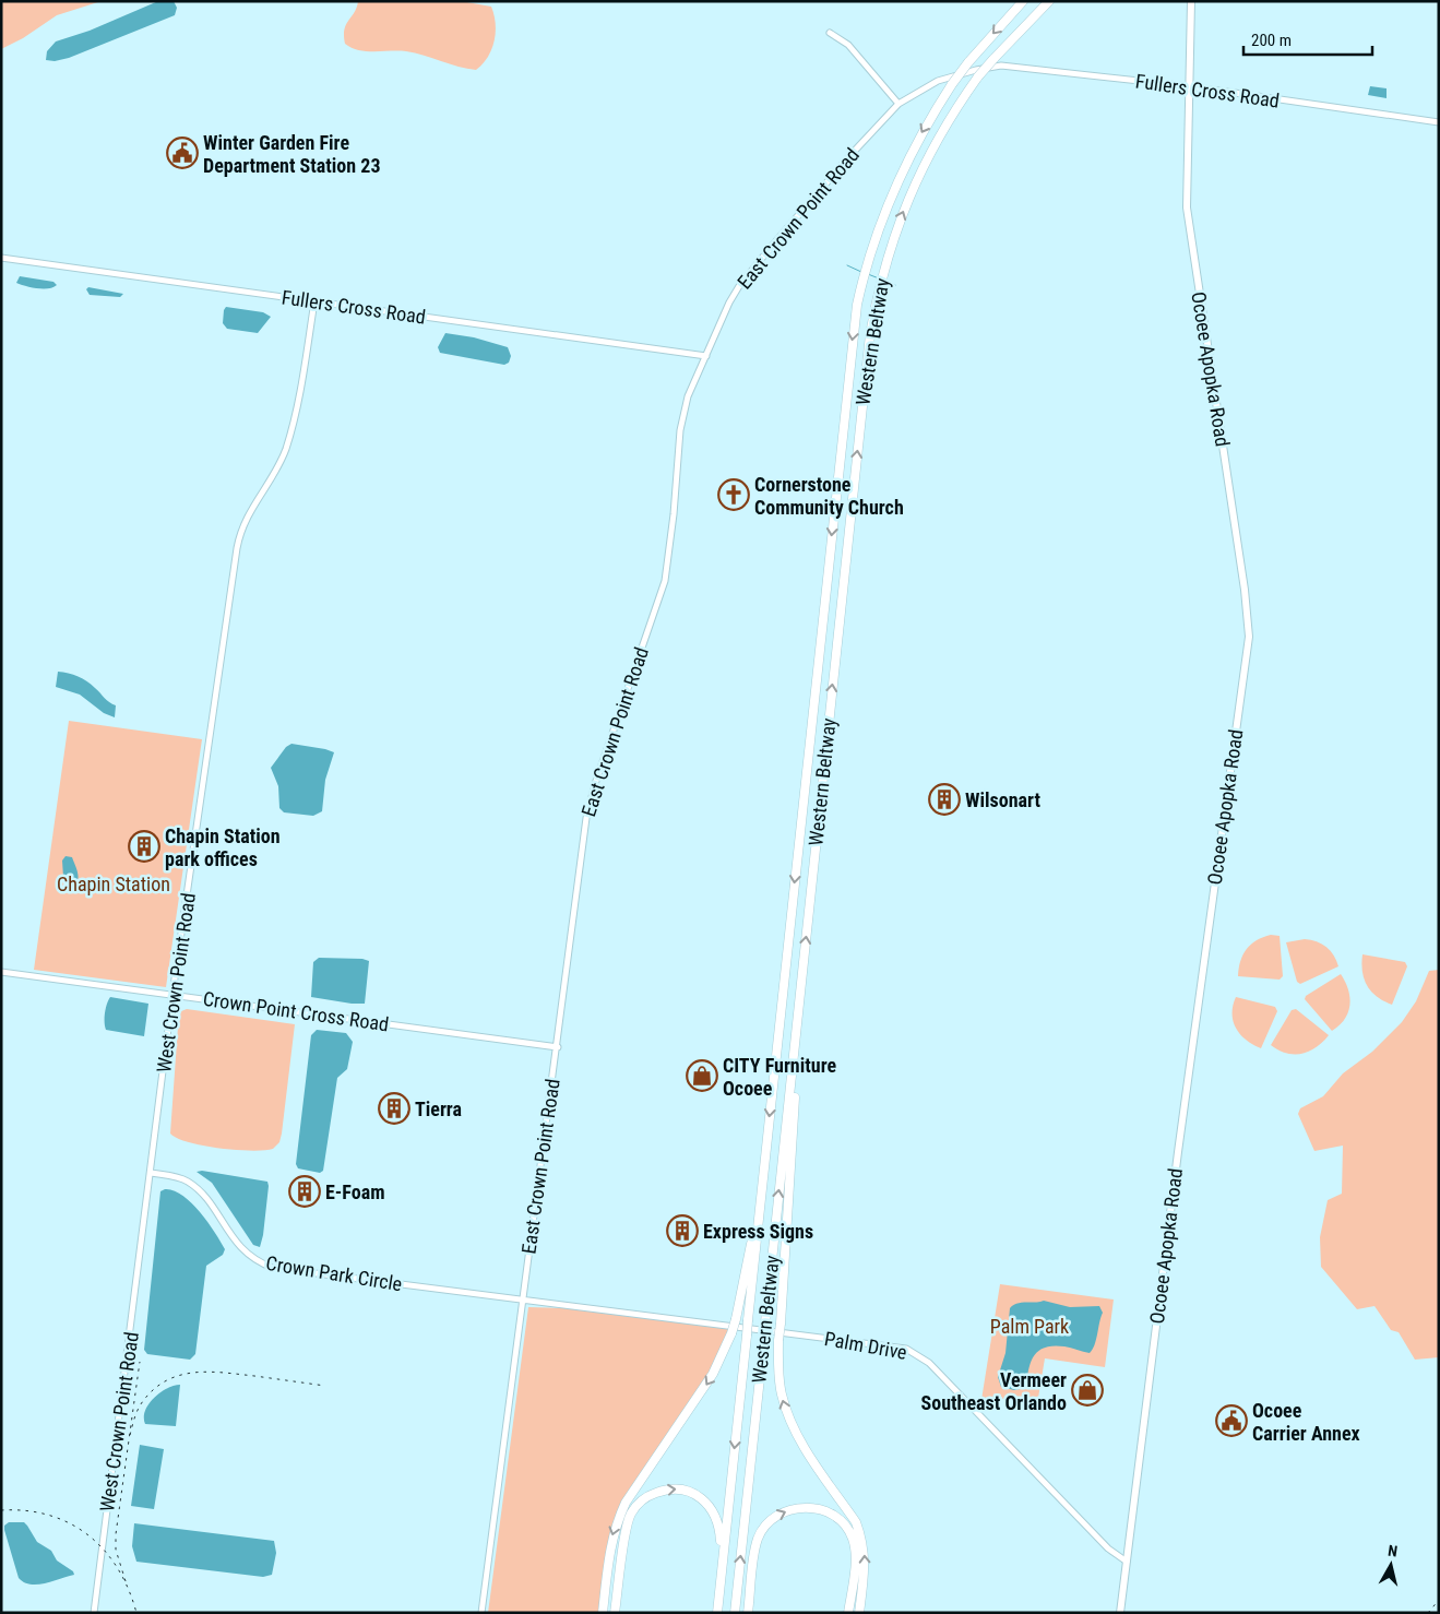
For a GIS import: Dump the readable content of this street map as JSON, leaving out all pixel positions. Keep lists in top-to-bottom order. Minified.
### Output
{"streets":{"highway":["Western Beltway"],"main road":["Ocoee Apopka Road"],"street":["Fullers Cross Road","East Crown Point Road","West Crown Point Road","Crown Point Cross Road","Crown Park Circle","Palm Drive"]},"crossings":[["Fullers Cross Road","East Crown Point Road"],["Fullers Cross Road","Western Beltway"],["Fullers Cross Road","Ocoee Apopka Road"],["Fullers Cross Road","West Crown Point Road"],["East Crown Point Road","Western Beltway"],["East Crown Point Road","Crown Point Cross Road"],["East Crown Point Road","Crown Park Circle"],["East Crown Point Road","Palm Drive"],["Ocoee Apopka Road","Palm Drive"],["West Crown Point Road","Crown Point Cross Road"],["West Crown Point Road","Crown Park Circle"],["Crown Park Circle","Palm Drive"]],"parks":["Chapin Station","Palm Park"],"places":{"public building":["Winter Garden Fire Department Station 23","Ocoee Carrier Annex"],"church":["Cornerstone Community Church"],"building":["Wilsonart","Chapin Station park offices","Tierra","E-Foam","Express Signs"],"shop":["CITY Furniture Ocoee","Vermeer Southeast Orlando"]},"scale_bar":"200 m","north":"top"}
